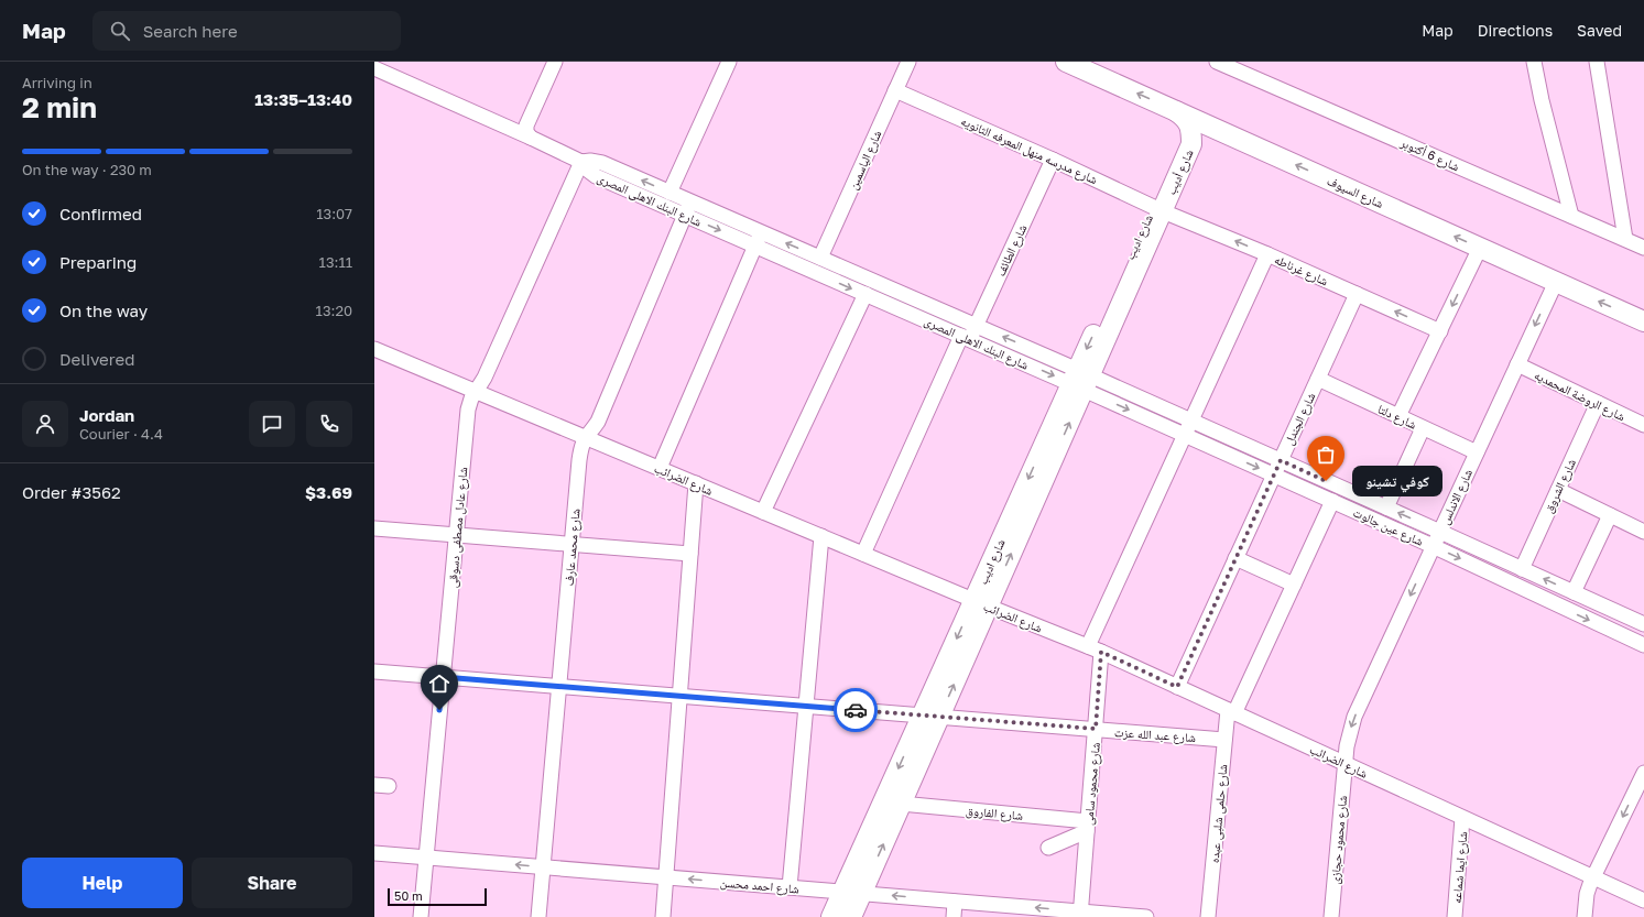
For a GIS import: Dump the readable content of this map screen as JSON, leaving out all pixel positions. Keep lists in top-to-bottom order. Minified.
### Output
{"streets":{"main road":["شارع أديب","شارع السيوف","شارع اديب"],"street":["شارع مدرسه منهل المعرفه الثانويه","شارع 6 أكتوبر","شارع الياسمين","شارع البنك الاهلى المصرى","شارع الطائف","شارع غرناطه","شارع الروضة المحمديه","شارع دلتا","شارع الجندل","شارع الضرائب","شارع الشروق","شارع الاندلس","شارع عين جالوت","شارع عادل مصطفى دسوقى","شارع محمد عارف","شارع عبد الله عزت","شارع محمود سامى","شارع الفاروق","شارع حلمى شلبى عبده","شارع محمود حجازى","شارع ايما شماعه","شارع احمد محسن"]},"crossings":[["شارع مدرسه منهل المعرفه الثانويه","شارع الياسمين"],["شارع مدرسه منهل المعرفه الثانويه","شارع أديب"],["شارع مدرسه منهل المعرفه الثانويه","شارع اديب"],["شارع مدرسه منهل المعرفه الثانويه","شارع الطائف"],["شارع مدرسه منهل المعرفه الثانويه","شارع غرناطه"],["شارع الياسمين","شارع البنك الاهلى المصرى"],["شارع أديب","شارع السيوف"],["شارع أديب","شارع اديب"],["شارع أديب","شارع غرناطه"],["شارع السيوف","شارع الاندلس"],["شارع البنك الاهلى المصرى","شارع اديب"],["شارع البنك الاهلى المصرى","شارع الطائف"],["شارع البنك الاهلى المصرى","شارع عين جالوت"],["شارع البنك الاهلى المصرى","شارع عادل مصطفى دسوقى"],["شارع البنك الاهلى المصرى","شارع محمد عارف"],["شارع اديب","شارع غرناطه"],["شارع اديب","شارع الضرائب"],["شارع اديب","شارع عين جالوت"],["شارع اديب","شارع عبد الله عزت"],["شارع اديب","شارع الفاروق"],["شارع اديب","شارع احمد محسن"],["شارع الطائف","شارع الضرائب"],["شارع غرناطه","شارع الجندل"],["شارع الروضة المحمديه","شارع الشروق"],["شارع الروضة المحمديه","شارع الاندلس"],["شارع دلتا","شارع الجندل"],["شارع دلتا","شارع الاندلس"],["شارع الجندل","شارع الضرائب"],["شارع الجندل","شارع عين جالوت"],["شارع الضرائب","شارع الاندلس"],["شارع الضرائب","شارع عادل مصطفى دسوقى"],["شارع الضرائب","شارع محمد عارف"],["شارع الضرائب","شارع محمود سامى"],["شارع الضرائب","شارع حلمى شلبى عبده"],["شارع الضرائب","شارع محمود حجازى"],["شارع الضرائب","شارع ايما شماعه"],["شارع الشروق","شارع عين جالوت"],["شارع الاندلس","شارع عين جالوت"],["شارع الاندلس","شارع محمود حجازى"],["شارع عين جالوت","شارع حلمى شلبى عبده"],["شارع عادل مصطفى دسوقى","شارع عبد الله عزت"],["شارع عادل مصطفى دسوقى","شارع احمد محسن"],["شارع محمد عارف","شارع عبد الله عزت"],["شارع محمد عارف","شارع احمد محسن"],["شارع عبد الله عزت","شارع محمود سامى"],["شارع عبد الله عزت","شارع حلمى شلبى عبده"],["شارع محمود سامى","شارع الفاروق"],["شارع محمود سامى","شارع احمد محسن"]],"one_way":["شارع السيوف","شارع غرناطه","شارع الاندلس","شارع احمد محسن"],"places":["كوفي تشينو"],"scale_bar":"50 m","page":{"header":"Map","search":"Search here","nav":["Map","Directions","Saved"],"heading":["2 min","Arriving in","13:35–13:40"],"panel":["Jordan","Courier · 4.4","Order #3562","$3.69"],"bar":"On the way · 230 m","list":[["Confirmed","13:07"],["Preparing","13:11"],["On the way","13:20"],"Delivered"],"bubble":"كوفي تشينو","buttons":["Help","Share"],"scale":"50 m"}}
